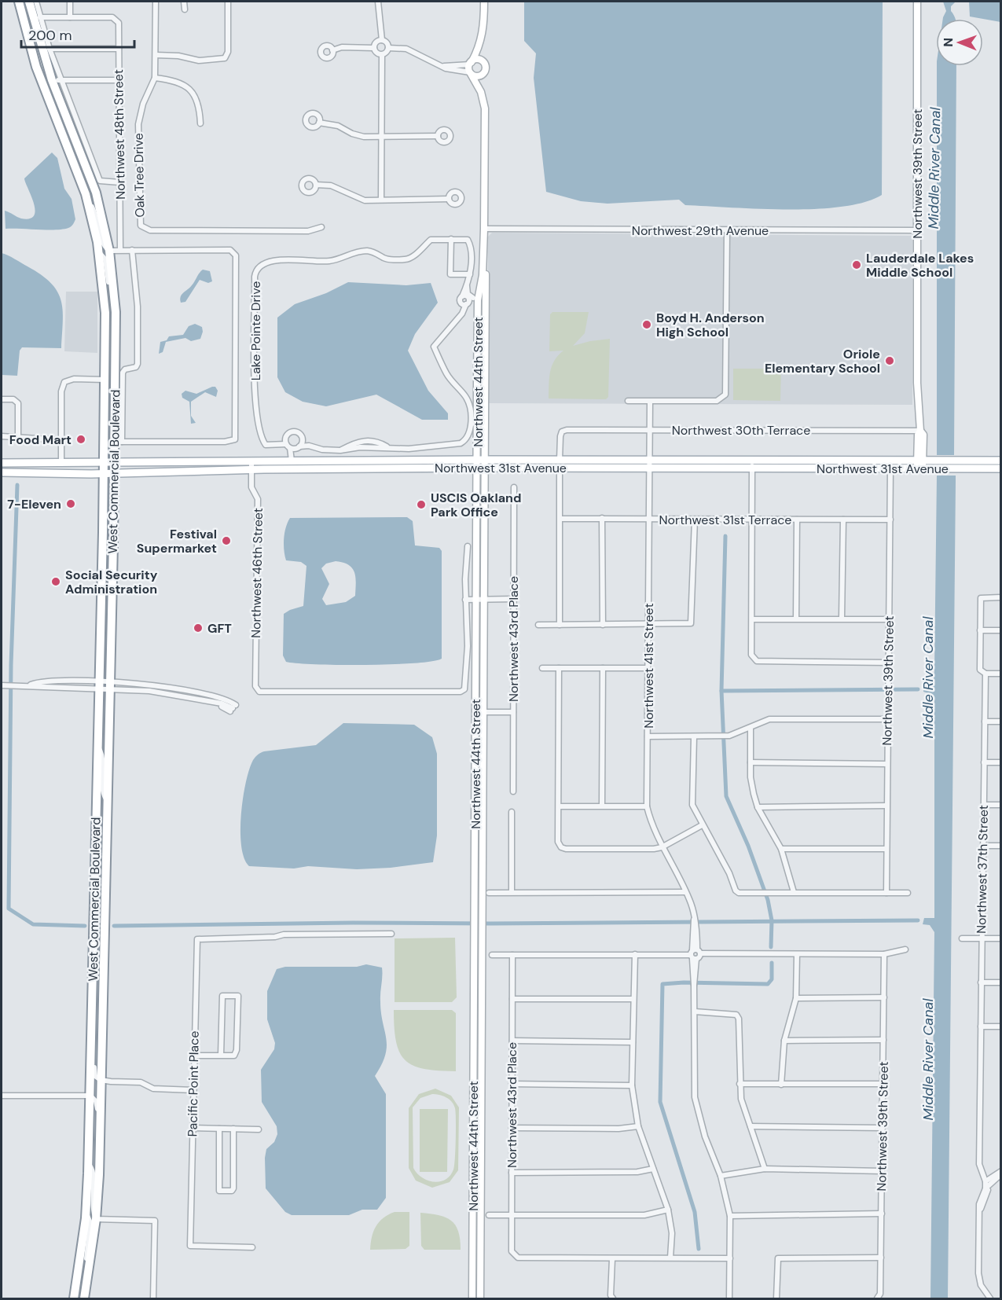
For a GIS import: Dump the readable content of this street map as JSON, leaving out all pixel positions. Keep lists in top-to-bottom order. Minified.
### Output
{"streets":{"highway":["West Commercial Boulevard"],"main road":["Northwest 31st Avenue"],"street":["Northwest 48th Street","Northwest 39th Street","Oak Tree Drive","Northwest 29th Avenue","Lake Pointe Drive","Northwest 44th Street","Northwest 30th Terrace","Northwest 31st Terrace","Northwest 46th Street","Northwest 43rd Place","Northwest 41st Street","Northwest 37th Street","Pacific Point Place"]},"crossings":[["Northwest 39th Street","Northwest 29th Avenue"],["Northwest 39th Street","Northwest 30th Terrace"],["Northwest 39th Street","Northwest 31st Avenue"],["Northwest 39th Street","Northwest 31st Terrace"],["Northwest 29th Avenue","Northwest 44th Street"],["Lake Pointe Drive","Northwest 44th Street"],["Northwest 44th Street","Northwest 31st Avenue"],["Northwest 44th Street","Northwest 46th Street"],["Northwest 30th Terrace","Northwest 31st Avenue"],["Northwest 30th Terrace","Northwest 41st Street"],["Northwest 31st Avenue","West Commercial Boulevard"],["Northwest 31st Avenue","Northwest 46th Street"],["Northwest 31st Avenue","Northwest 41st Street"],["Northwest 31st Terrace","Northwest 41st Street"]],"water":["Middle River Canal"],"places":["Lauderdale Lakes Middle School","Boyd H. Anderson High School","Oriole Elementary School","Food Mart","7-Eleven","USCIS Oakland Park Office","Festival Supermarket","Social Security Administration","GFT"],"scale_bar":"200 m","north":"left"}
